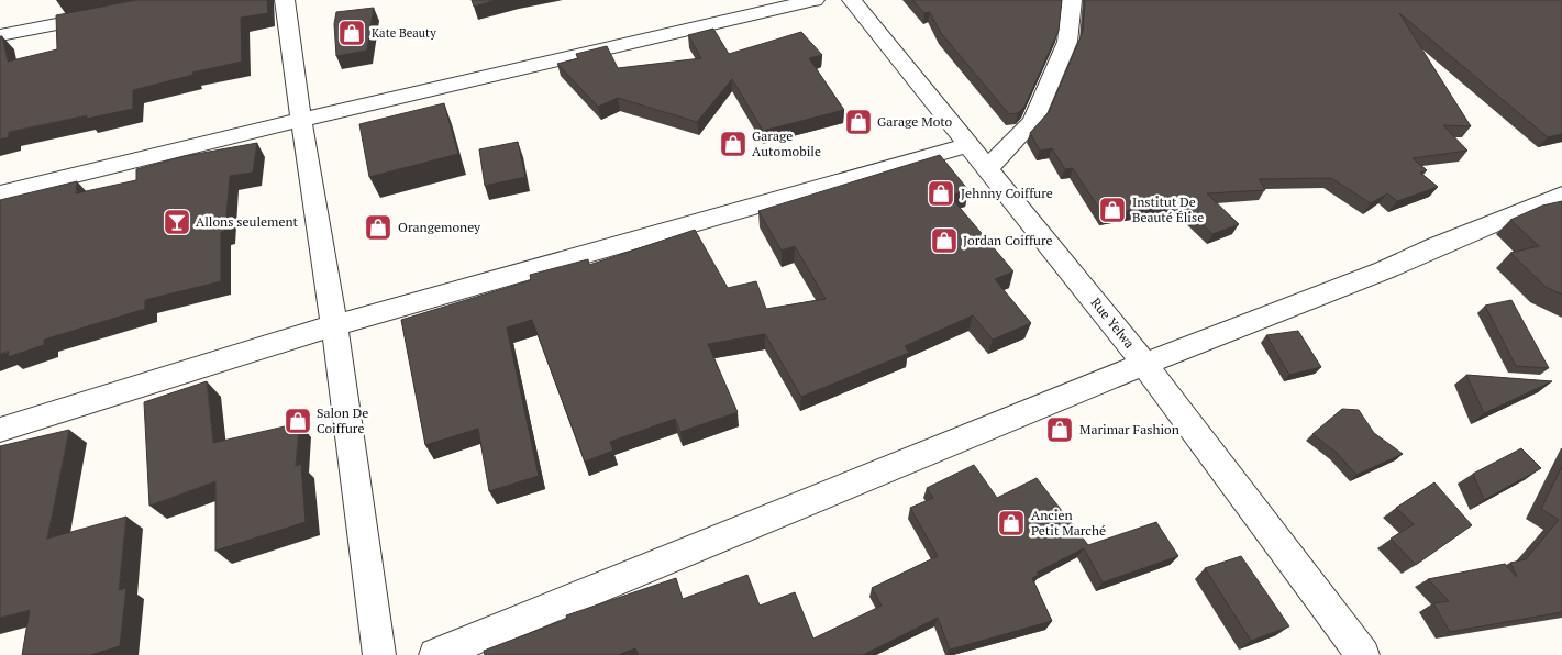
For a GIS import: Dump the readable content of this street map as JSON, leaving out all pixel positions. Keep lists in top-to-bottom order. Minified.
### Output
{"streets":{"street":["Rue Yelwa"]},"places":{"shop":["Kate Beauty","Garage Moto","Garage Automobile","Jehnny Coiffure","Institut De Beauté Élise","Orangemoney","Jordan Coiffure","Salon De Coiffure","Marimar Fashion","Ancien Petit Marché"],"bar":["Allons seulement"]}}
